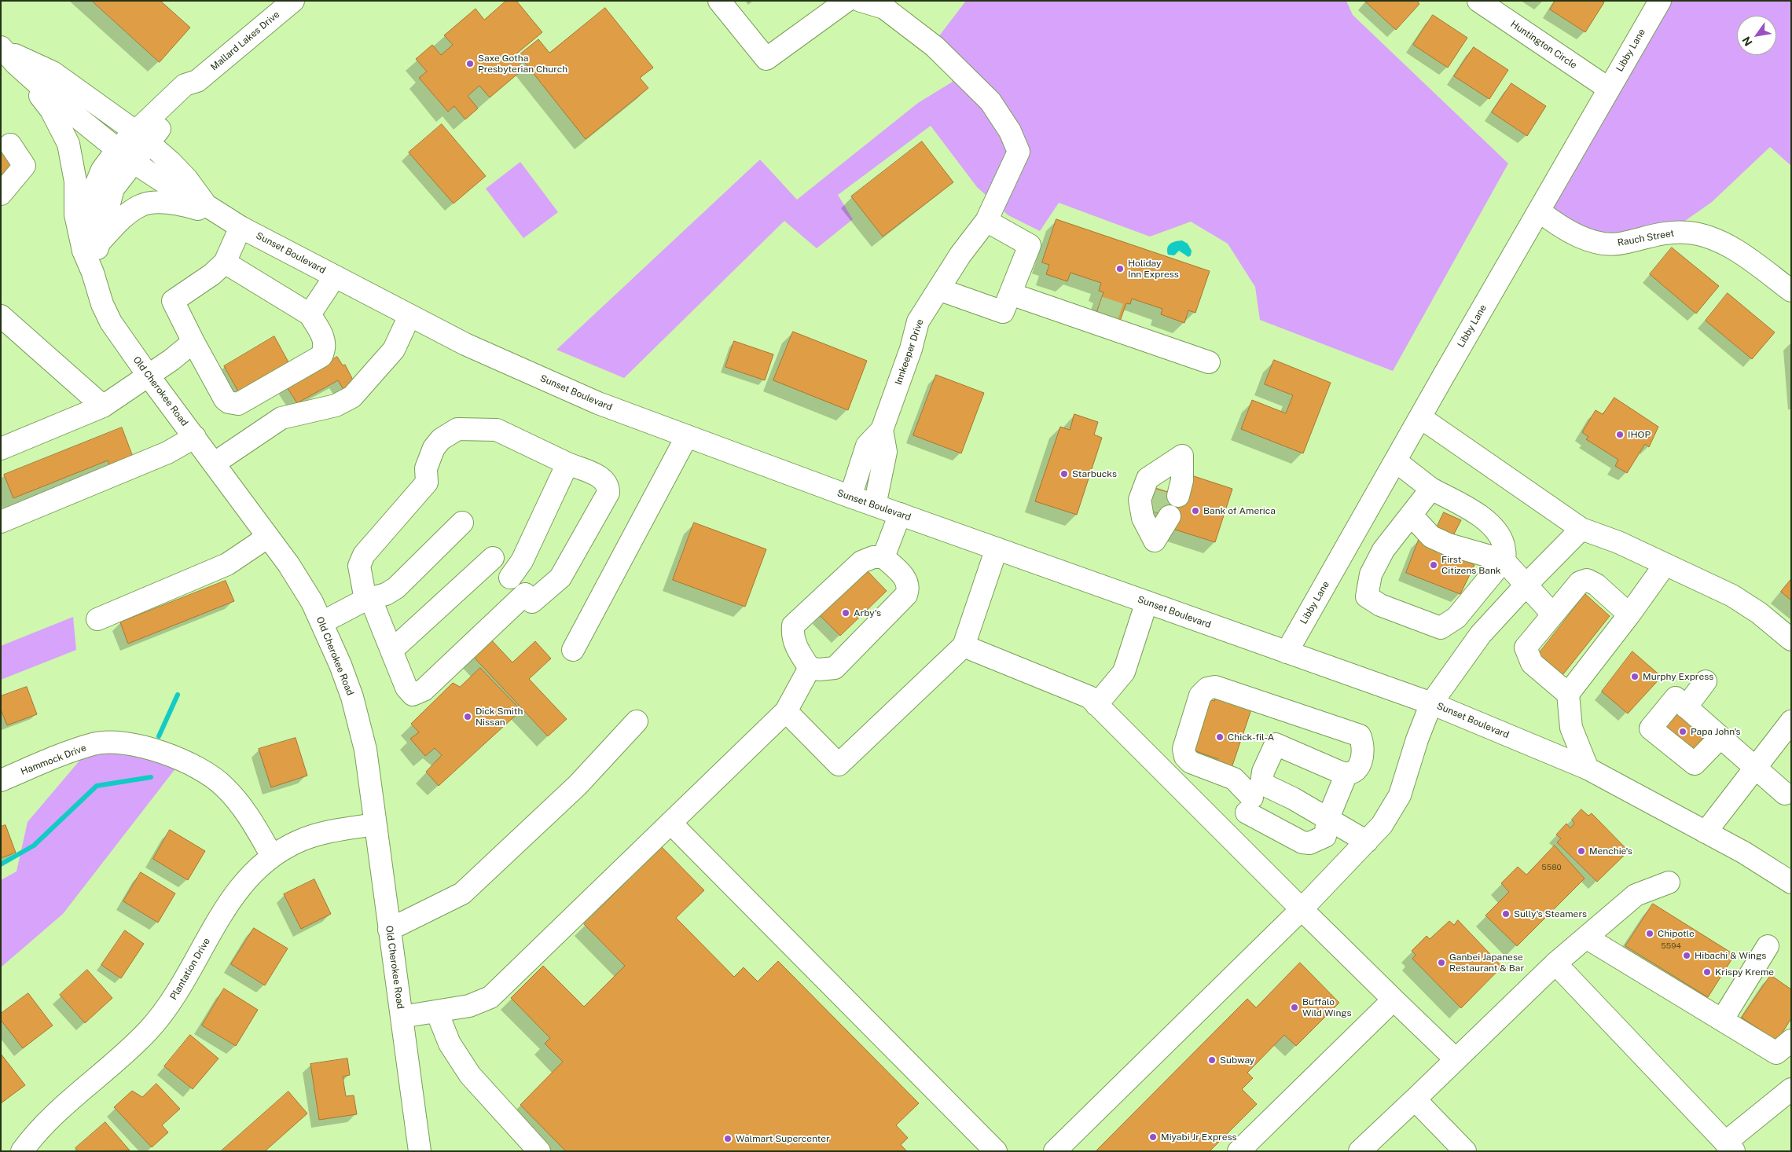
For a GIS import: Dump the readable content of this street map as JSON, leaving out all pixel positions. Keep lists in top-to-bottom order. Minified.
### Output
{"streets":{"street":["Mallard Lakes Drive","Huntington Circle","Libby Lane","Rauch Street","Sunset Boulevard","Innkeeper Drive","Old Cherokee Road","Hammock Drive","Plantation Drive"]},"crossings":[["Mallard Lakes Drive","Sunset Boulevard"],["Mallard Lakes Drive","Old Cherokee Road"],["Huntington Circle","Libby Lane"],["Libby Lane","Rauch Street"],["Libby Lane","Sunset Boulevard"],["Sunset Boulevard","Innkeeper Drive"],["Sunset Boulevard","Old Cherokee Road"],["Old Cherokee Road","Plantation Drive"],["Hammock Drive","Plantation Drive"]],"places":["Saxe Gotha Presbyterian Church","Holiday Inn Express","IHOP","Starbucks","Bank of America","First Citizens Bank","Arby's","Murphy Express","Dick Smith Nissan","Papa John's","Chick-fil-A","Menchie's","Sully's Steamers","Chipotle","Hibachi & Wings","Ganbei Japanese Restaurant & Bar","Krispy Kreme","Buffalo Wild Wings","Subway","Miyabi Jr Express","Walmart Supercenter"],"house_numbers":["5580","5594"],"north":"bottom left"}
